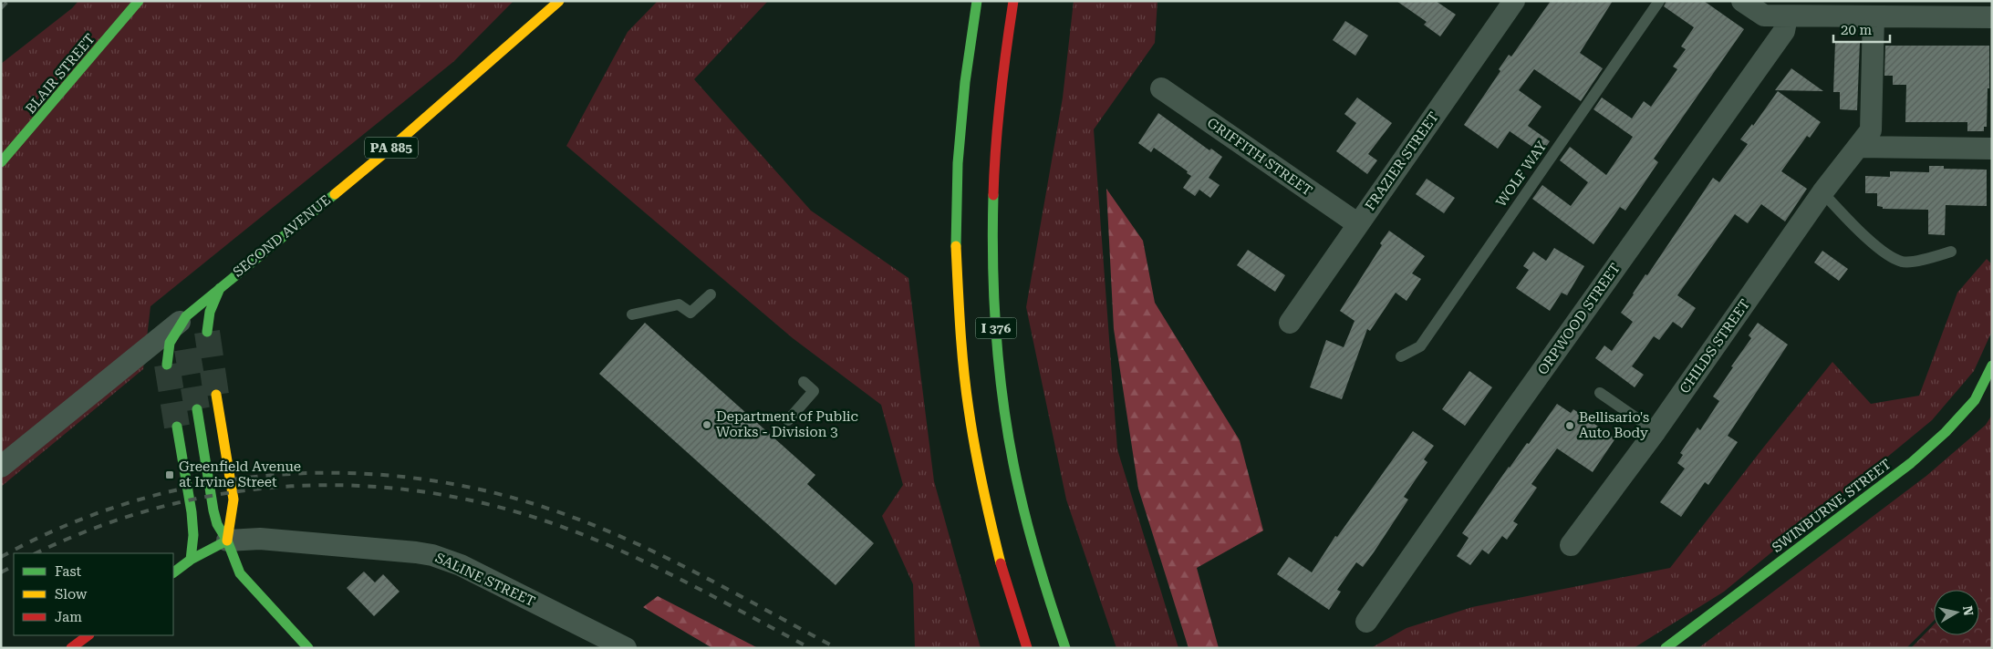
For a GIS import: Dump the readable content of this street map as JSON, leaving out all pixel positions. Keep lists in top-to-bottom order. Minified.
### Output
{"streets":{"main road":["BLAIR STREET","PA 885","SECOND AVENUE","I 376","SWINBURNE STREET"],"street":["GRIFFITH STREET","FRAZIER STREET","ORPWOOD STREET","CHILDS STREET","SALINE STREET"],"lane":["WOLF WAY"]},"crossings":[["PA 885","SECOND AVENUE"],["GRIFFITH STREET","FRAZIER STREET"]],"places":{"other":["Department of Public Works - Division 3","Bellisario's Auto Body"],"transit":["Greenfield Avenue at Irvine Street"]},"legend":["Fast","Slow","Jam"],"scale_bar":"20 m","north":"right"}
